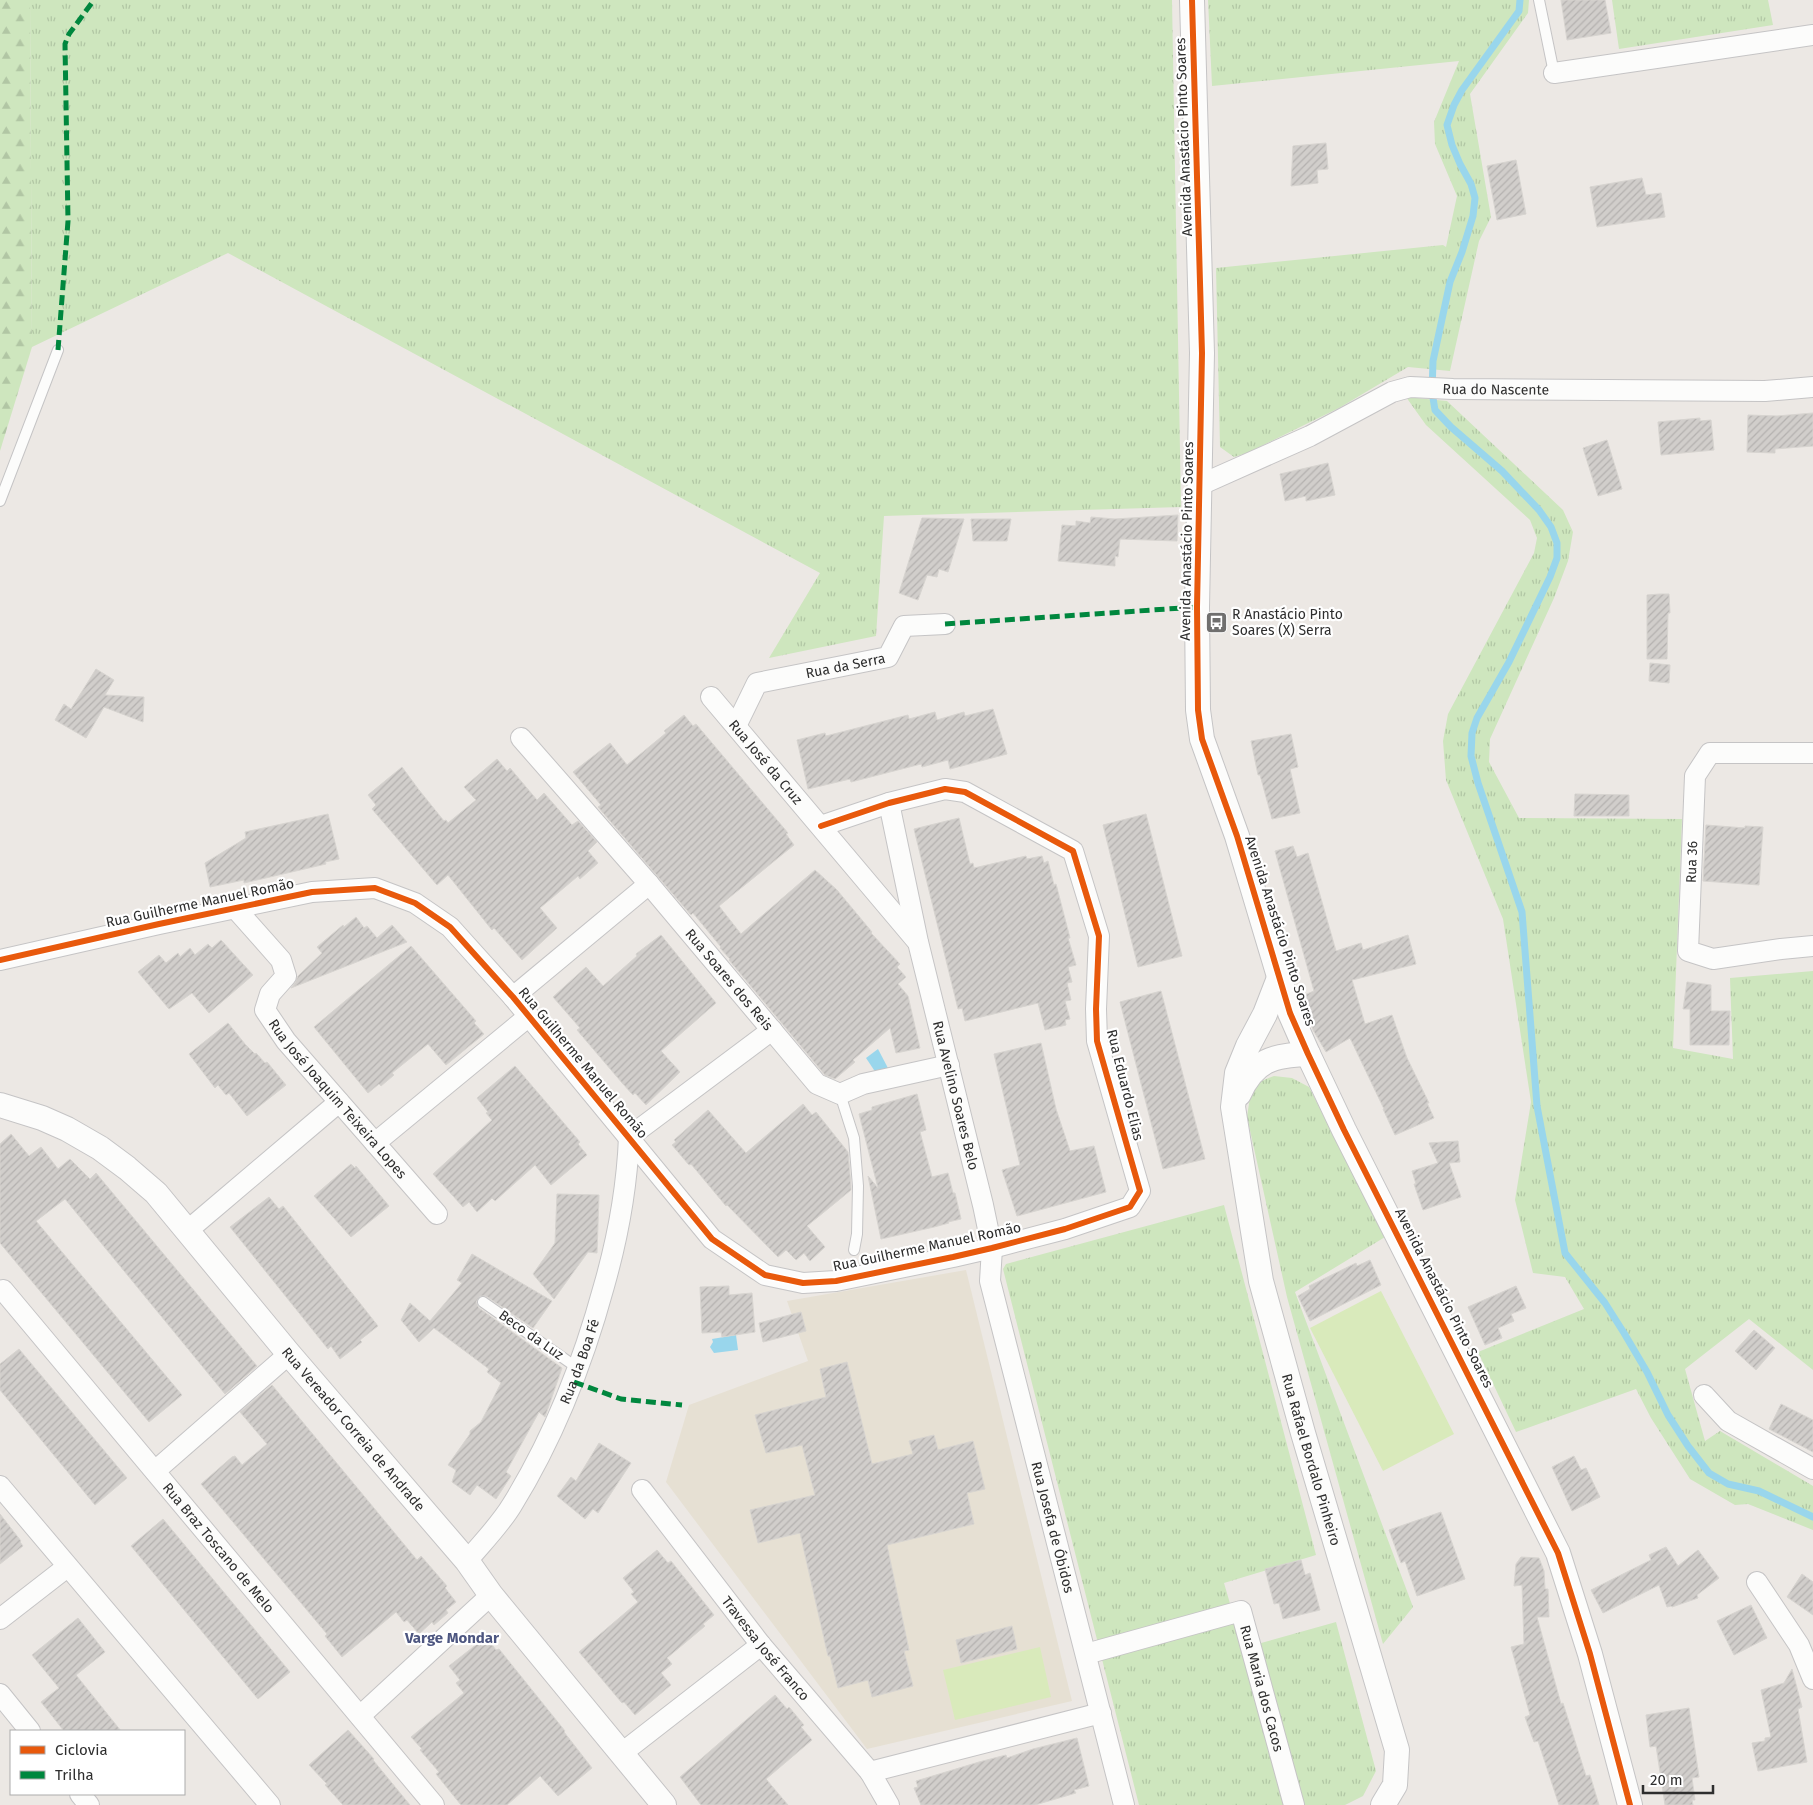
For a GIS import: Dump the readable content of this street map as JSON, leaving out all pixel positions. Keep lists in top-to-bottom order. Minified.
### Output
{"streets":{"street":["Avenida Anastácio Pinto Soares","Rua do Nascente","Rua da Serra","Rua José da Cruz","Rua 36","Rua Guilherme Manuel Romão","Rua Soares dos Reis","Rua Eduardo Elias","Rua Avelino Soares Belo","Rua José Joaquim Teixeira Lopes","Rua da Boa Fé","Rua Vereador Correia de Andrade","Rua Rafael Bordalo Pinheiro","Rua Josefa de Óbidos","Rua Braz Toscano de Melo","Travessa José Franco","Rua Maria dos Cacos"],"lane":["Beco da Luz"]},"crossings":[["Avenida Anastácio Pinto Soares","Rua do Nascente"],["Avenida Anastácio Pinto Soares","Rua Rafael Bordalo Pinheiro"],["Rua da Serra","Rua José da Cruz"],["Rua José da Cruz","Rua Eduardo Elias"],["Rua José da Cruz","Rua Avelino Soares Belo"],["Rua Guilherme Manuel Romão","Rua Eduardo Elias"],["Rua Guilherme Manuel Romão","Rua Avelino Soares Belo"],["Rua Guilherme Manuel Romão","Rua José Joaquim Teixeira Lopes"],["Rua Guilherme Manuel Romão","Rua da Boa Fé"],["Rua Guilherme Manuel Romão","Rua Josefa de Óbidos"],["Rua Eduardo Elias","Rua Avelino Soares Belo"],["Rua Avelino Soares Belo","Rua Josefa de Óbidos"],["Beco da Luz","Rua da Boa Fé"],["Rua da Boa Fé","Rua Vereador Correia de Andrade"],["Rua Josefa de Óbidos","Rua Maria dos Cacos"]],"districts":["Varge Mondar"],"places":{"bus stop":["R Anastácio Pinto Soares (X) Serra"]},"legend":["Ciclovia","Trilha"],"scale_bar":"20 m"}
